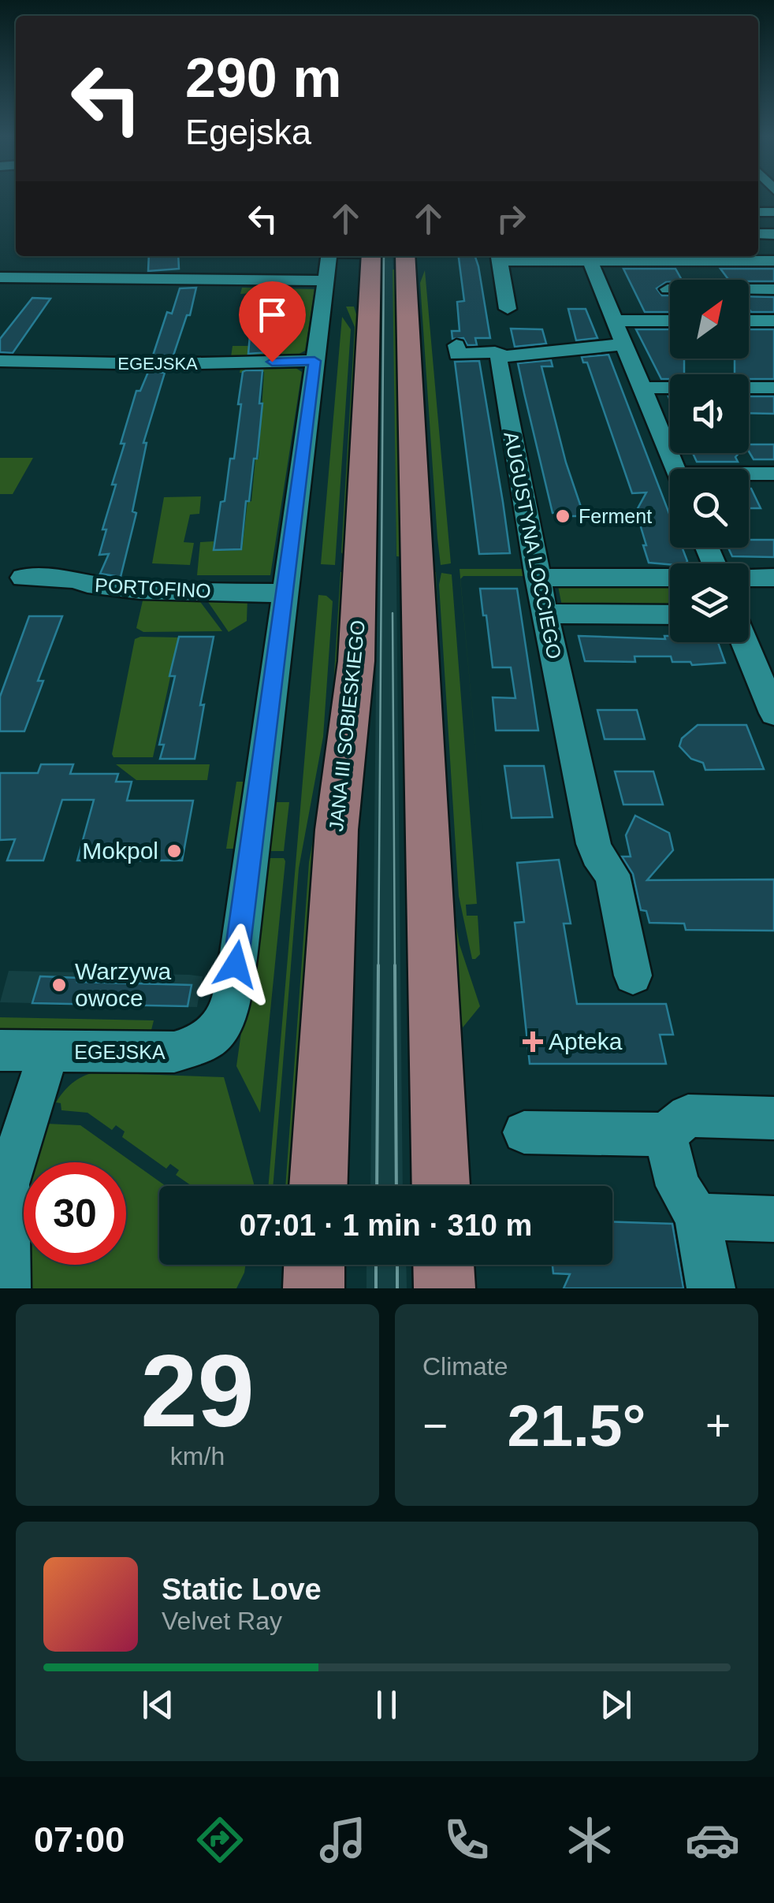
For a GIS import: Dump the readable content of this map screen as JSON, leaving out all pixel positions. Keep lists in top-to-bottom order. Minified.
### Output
{"streets":{"main road":["JANA III SOBIESKIEGO"],"street":["EGEJSKA","AUGUSTYNA LOCCIEGO","PORTOFINO"]},"crossings":[["EGEJSKA","PORTOFINO"]],"places":{"other":["Ferment","Mokpol","Warzywa owoce"],"health":["Apteka"]},"north":"top right","page":{"turn":["290 m","Egejska"],"limit":"30","trip":"07:01 · 1 min · 310 m","tile":[["29","km/h"],"Climate"],"heat":["−","21.5°","+"],"song":["Static Love","Velvet Ray"],"tabs":"07:00"}}
